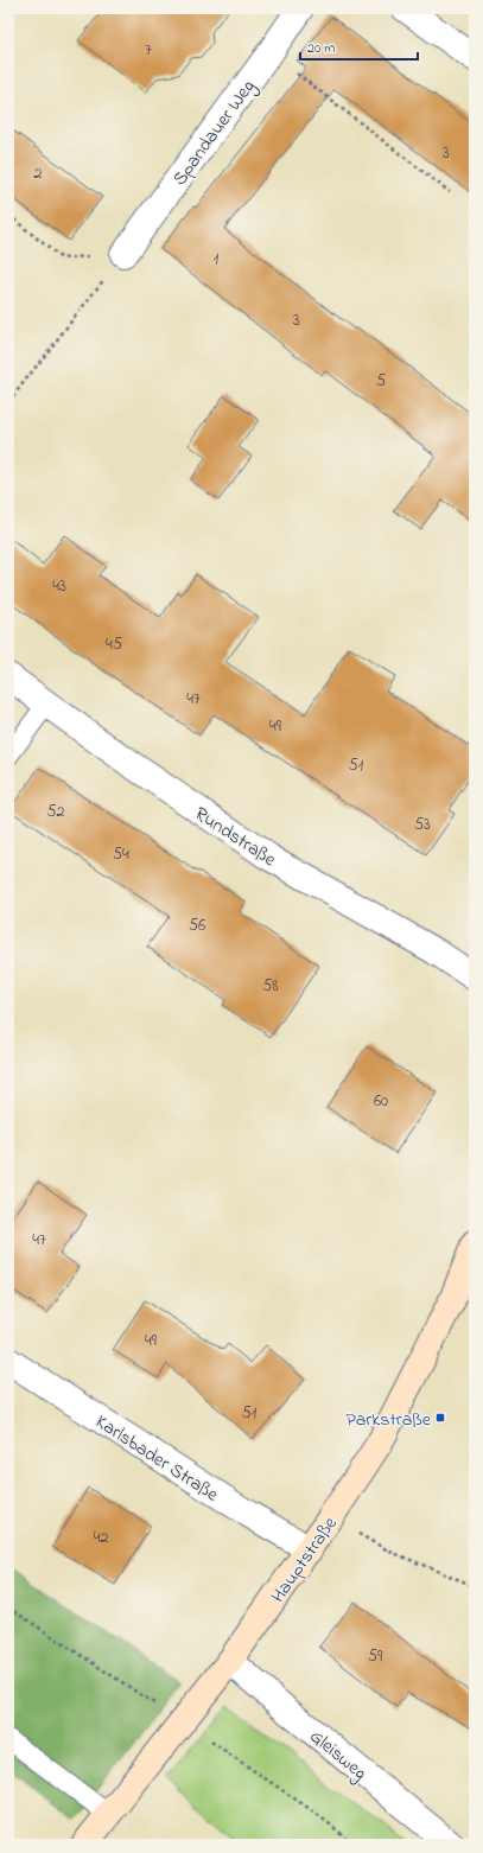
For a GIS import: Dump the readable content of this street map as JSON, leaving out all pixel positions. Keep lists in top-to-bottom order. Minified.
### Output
{"streets":{"main road":["Hauptstraße"],"street":["Spandauer Weg","Rundstraße","Karlsbader Straße","Gleisweg"]},"crossings":[["Karlsbader Straße","Hauptstraße"],["Hauptstraße","Gleisweg"]],"places":{"transit":["Parkstraße"]},"house_numbers":["7","3","2","1","3","5","43","45","47","49","51","52","53","54","56","58","60","47","49","51","42","59"],"scale_bar":"20 m"}
